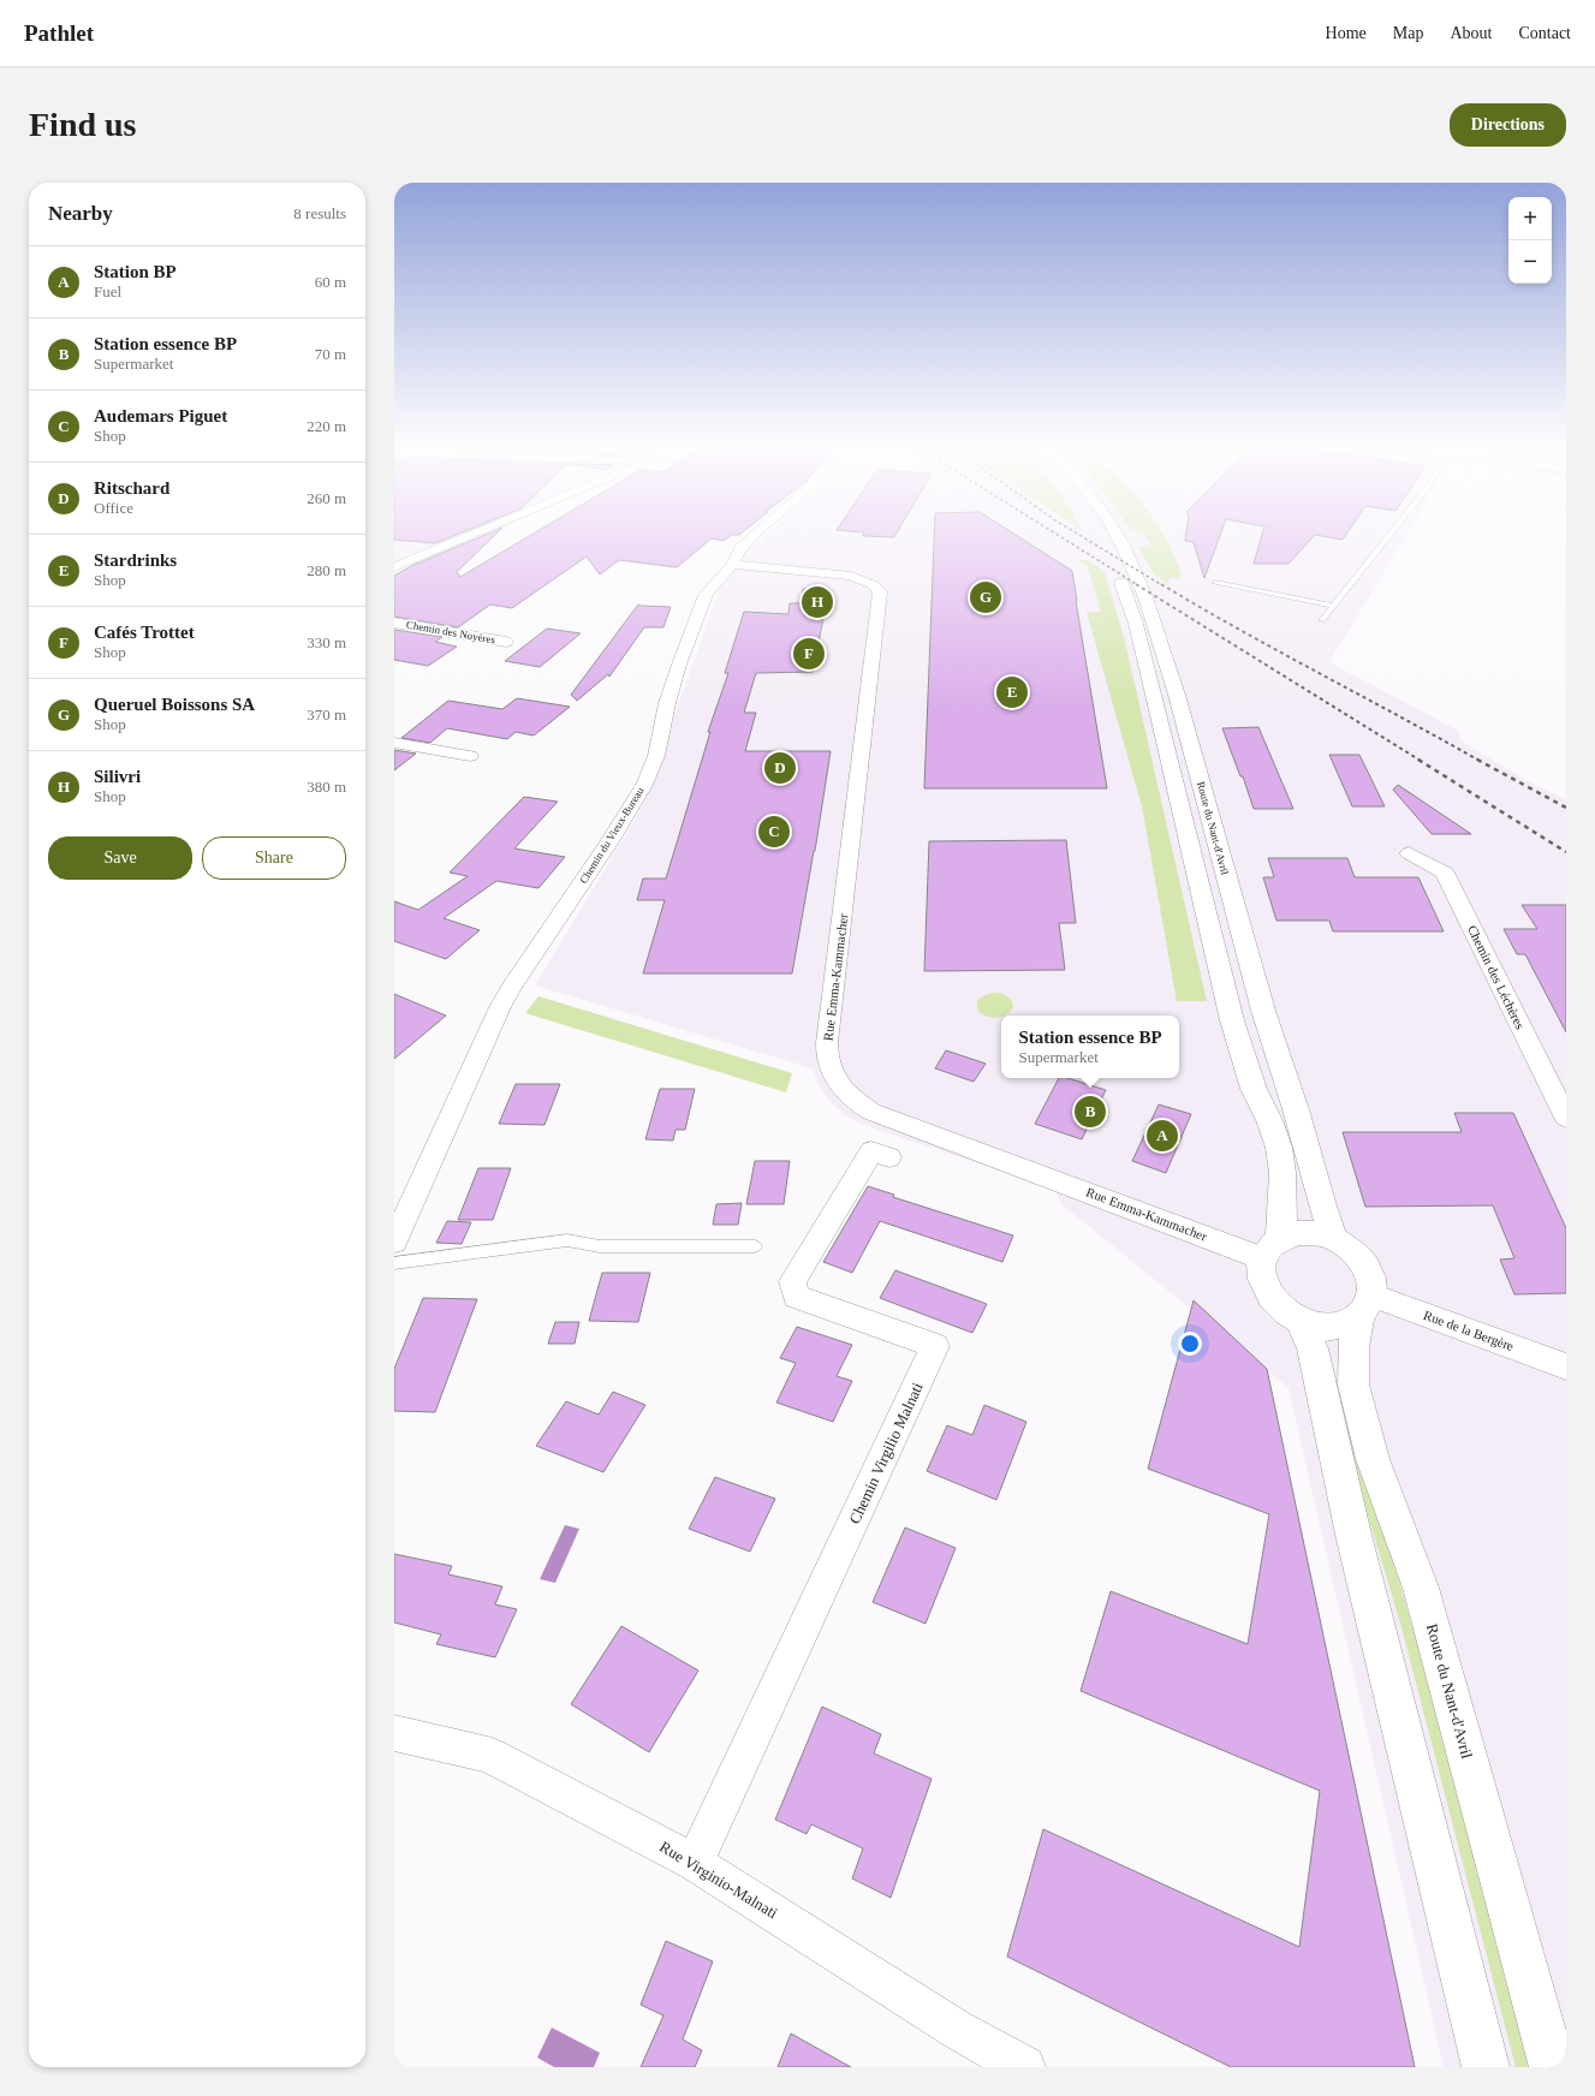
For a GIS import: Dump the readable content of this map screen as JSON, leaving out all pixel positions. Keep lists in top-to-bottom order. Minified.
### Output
{"streets":{"main road":["Route du Nant-d'Avril"],"street":["Chemin des Noyères","Chemin du Vieux-Bureau","Rue Emma-Kammacher","Chemin des Léchères","Rue de la Bergère","Chemin Virgilio Malnati","Rue Virginio-Malnati"]},"crossings":[["Route du Nant-d'Avril","Rue Emma-Kammacher"],["Route du Nant-d'Avril","Rue de la Bergère"],["Chemin du Vieux-Bureau","Rue Emma-Kammacher"],["Rue Emma-Kammacher","Rue de la Bergère"],["Chemin Virgilio Malnati","Rue Virginio-Malnati"]],"page":{"header":"Pathlet","nav":["Home","Map","About","Contact"],"buttons":["Directions",["Save","Share"]],"title":"Find us","heading":["Nearby","8 results"],"map_buttons":["+","−"],"list":[{"mark":"A","name":"Station BP","note":"Fuel","value":"60 m"},{"mark":"B","name":"Station essence BP","note":"Supermarket","value":"70 m"},{"mark":"C","name":"Audemars Piguet","note":"Shop","value":"220 m"},{"mark":"D","name":"Ritschard","note":"Office","value":"260 m"},{"mark":"E","name":"Stardrinks","note":"Shop","value":"280 m"},{"mark":"F","name":"Cafés Trottet","note":"Shop","value":"330 m"},{"mark":"G","name":"Queruel Boissons SA","note":"Shop","value":"370 m"},{"mark":"H","name":"Silivri","note":"Shop","value":"380 m"}],"pins":["G","H","F","E","D","C","B","A"],"popup":["Station essence BP","Supermarket"]}}
